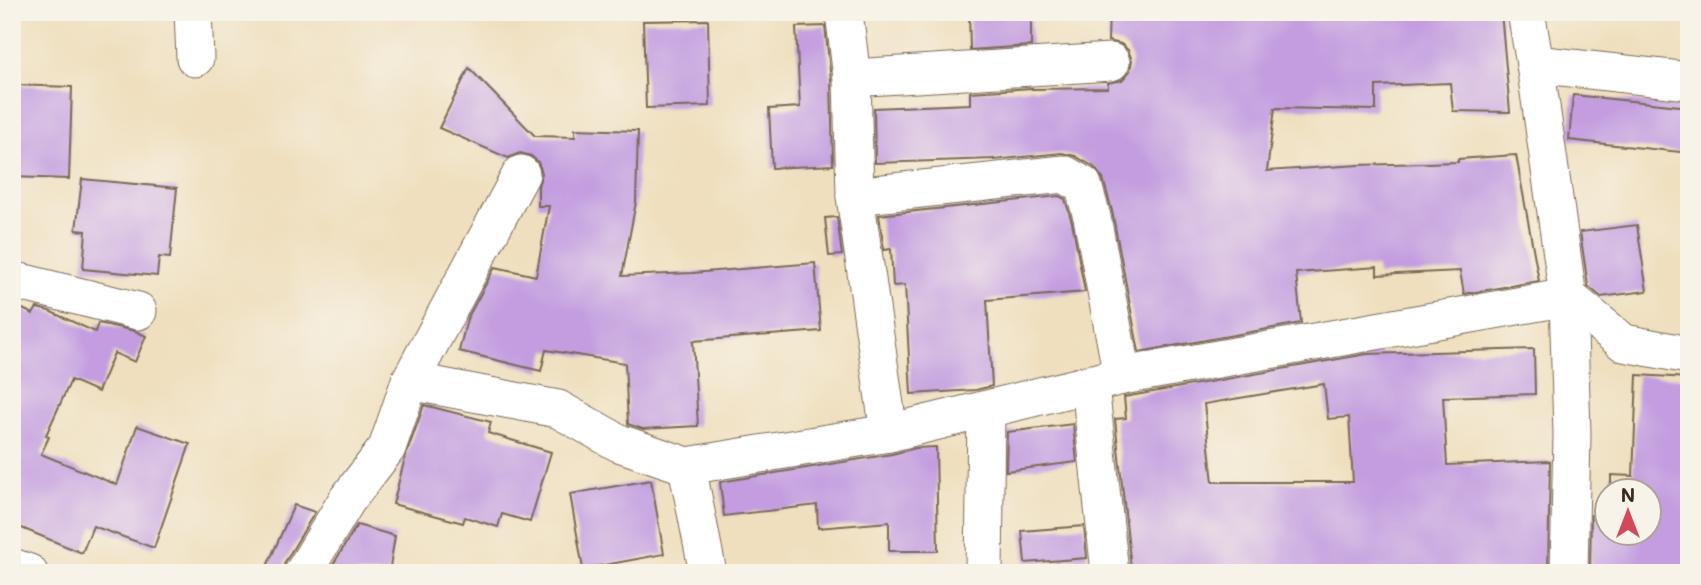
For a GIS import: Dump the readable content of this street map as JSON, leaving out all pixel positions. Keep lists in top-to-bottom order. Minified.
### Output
{"north":"top"}
